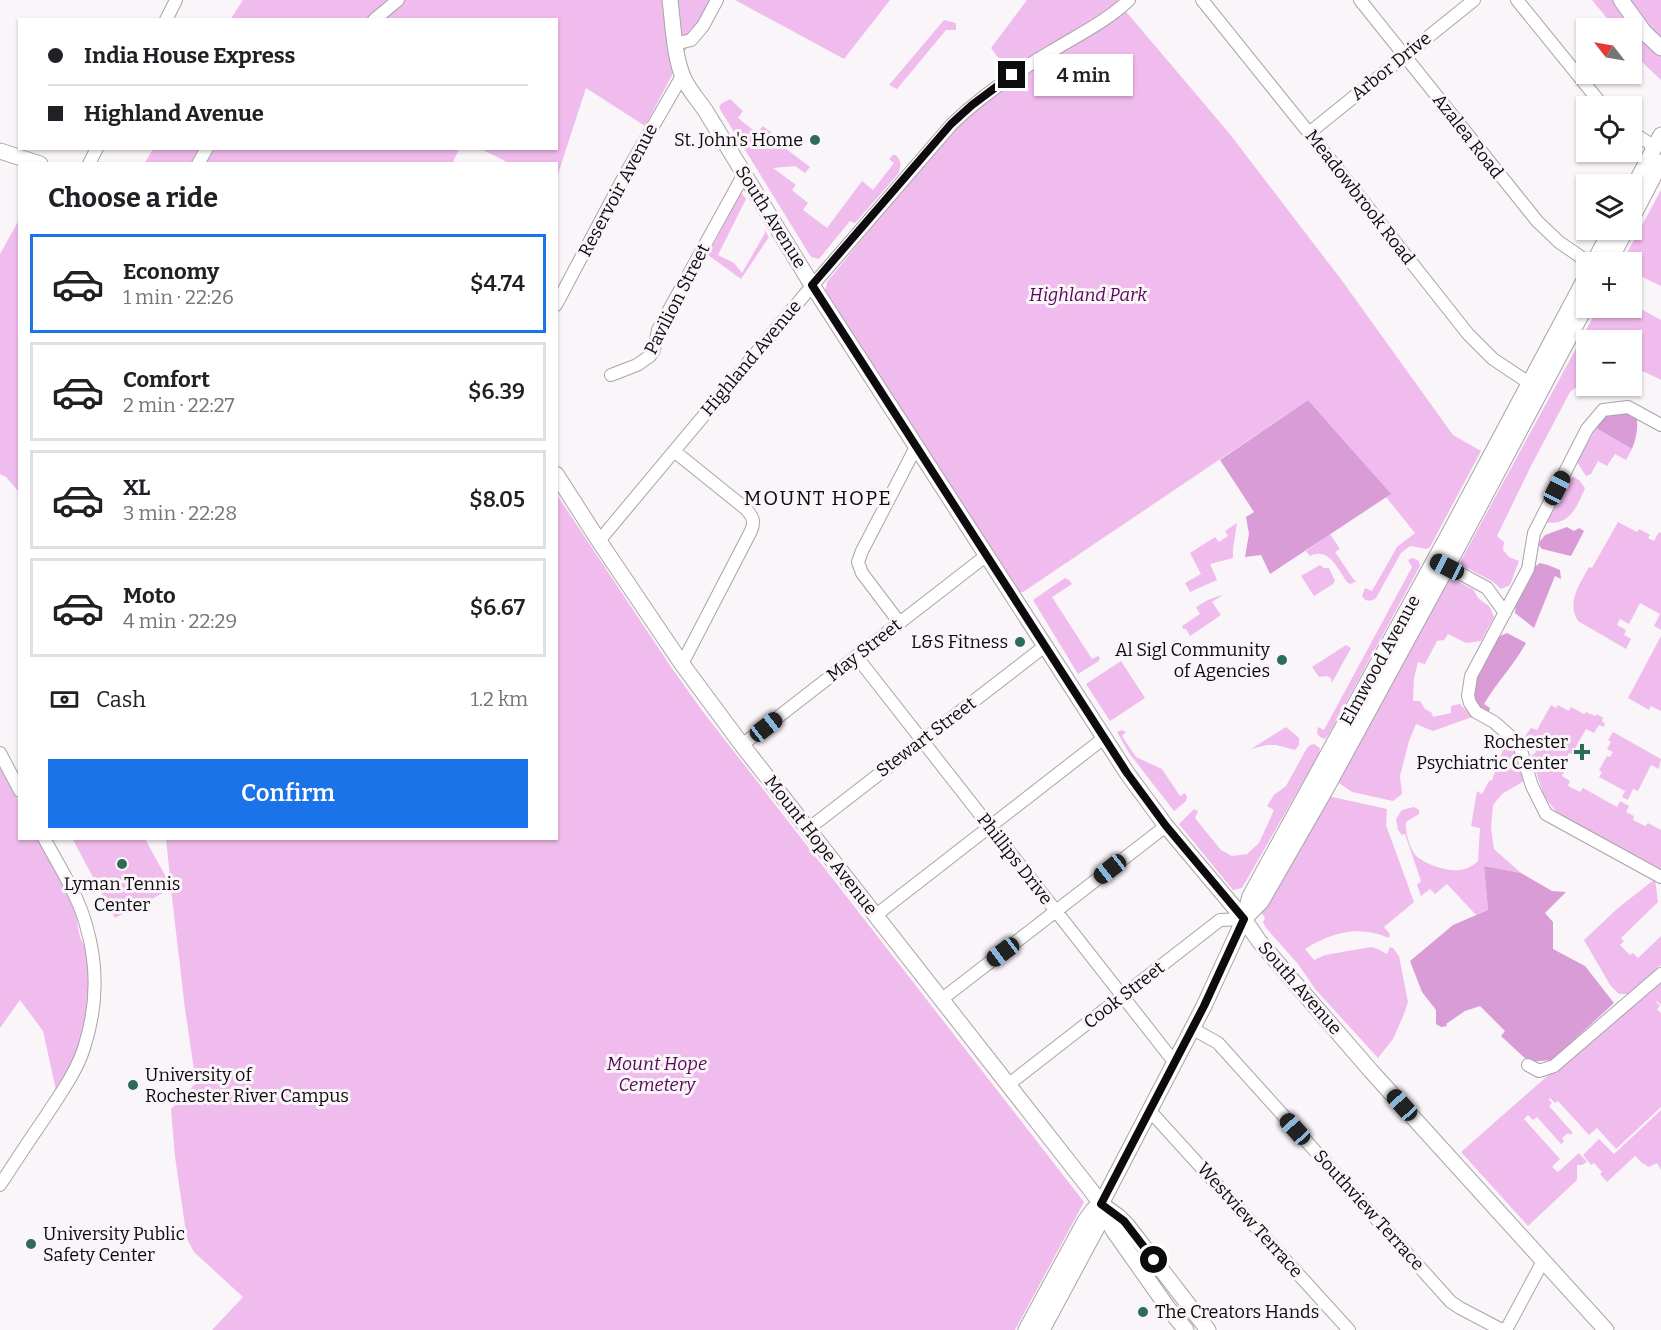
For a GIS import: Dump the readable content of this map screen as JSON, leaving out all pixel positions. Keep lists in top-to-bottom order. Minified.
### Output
{"streets":{"main road":["South Avenue","Elmwood Avenue","Mount Hope Avenue"],"street":["Arbor Drive","Azalea Road","Reservoir Avenue","Meadowbrook Road","Pavilion Street","Highland Avenue","May Street","Stewart Street","Phillips Drive","Cook Street","Southview Terrace","Westview Terrace"]},"crossings":[["Arbor Drive","Azalea Road"],["Arbor Drive","Meadowbrook Road"],["Reservoir Avenue","South Avenue"],["Meadowbrook Road","Elmwood Avenue"],["South Avenue","Pavilion Street"],["South Avenue","Highland Avenue"],["South Avenue","May Street"],["South Avenue","Elmwood Avenue"],["South Avenue","Stewart Street"],["South Avenue","Cook Street"],["Highland Avenue","Mount Hope Avenue"],["May Street","Mount Hope Avenue"],["May Street","Phillips Drive"],["Elmwood Avenue","Mount Hope Avenue"],["Elmwood Avenue","Phillips Drive"],["Elmwood Avenue","Cook Street"],["Elmwood Avenue","Southview Terrace"],["Elmwood Avenue","Westview Terrace"],["Stewart Street","Mount Hope Avenue"],["Stewart Street","Phillips Drive"],["Mount Hope Avenue","Cook Street"],["Phillips Drive","Cook Street"]],"districts":["MOUNT HOPE"],"parks":["Highland Park","Mount Hope Cemetery"],"places":{"other":["St. John's Home","L&S Fitness","Al Sigl Community of Agencies","Lyman Tennis Center","University of Rochester River Campus","University Public Safety Center","The Creators Hands"],"health":["Rochester Psychiatric Center"]},"north":"top left","page":{"map_buttons":["+","−"],"banner":["India House Express","Highland Avenue"],"bubble":"4 min","heading":"Choose a ride","list":[{"name":"Economy","note":"1 min · 22:26","value":"$4.74"},{"name":"Comfort","note":"2 min · 22:27","value":"$6.39"},{"name":"XL","note":"3 min · 22:28","value":"$8.05"},{"name":"Moto","note":"4 min · 22:29","value":"$6.67"}],"pay":["Cash","1.2 km"],"buttons":"Confirm"}}
